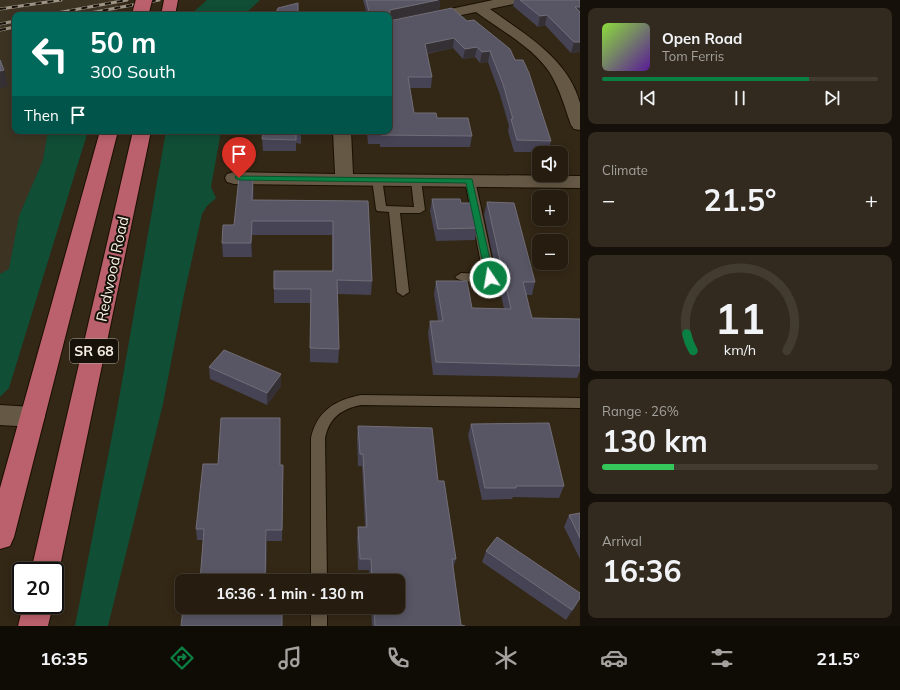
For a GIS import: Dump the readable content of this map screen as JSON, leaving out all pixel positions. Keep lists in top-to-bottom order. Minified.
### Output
{"streets":{"main road":["Redwood Road","SR 68"]},"page":{"turn":["50 m","300 South"],"song":["Open Road","Tom Ferris"],"then":"Then","tile":["Climate",["Range · 26%","130 km"],["Arrival","16:36"]],"map_buttons":["+","−"],"heat":["−","21.5°","+"],"limit":"20","trip":"16:36 · 1 min · 130 m","tabs":["16:35","21.5°"],"gauge":["11","km/h"]}}
